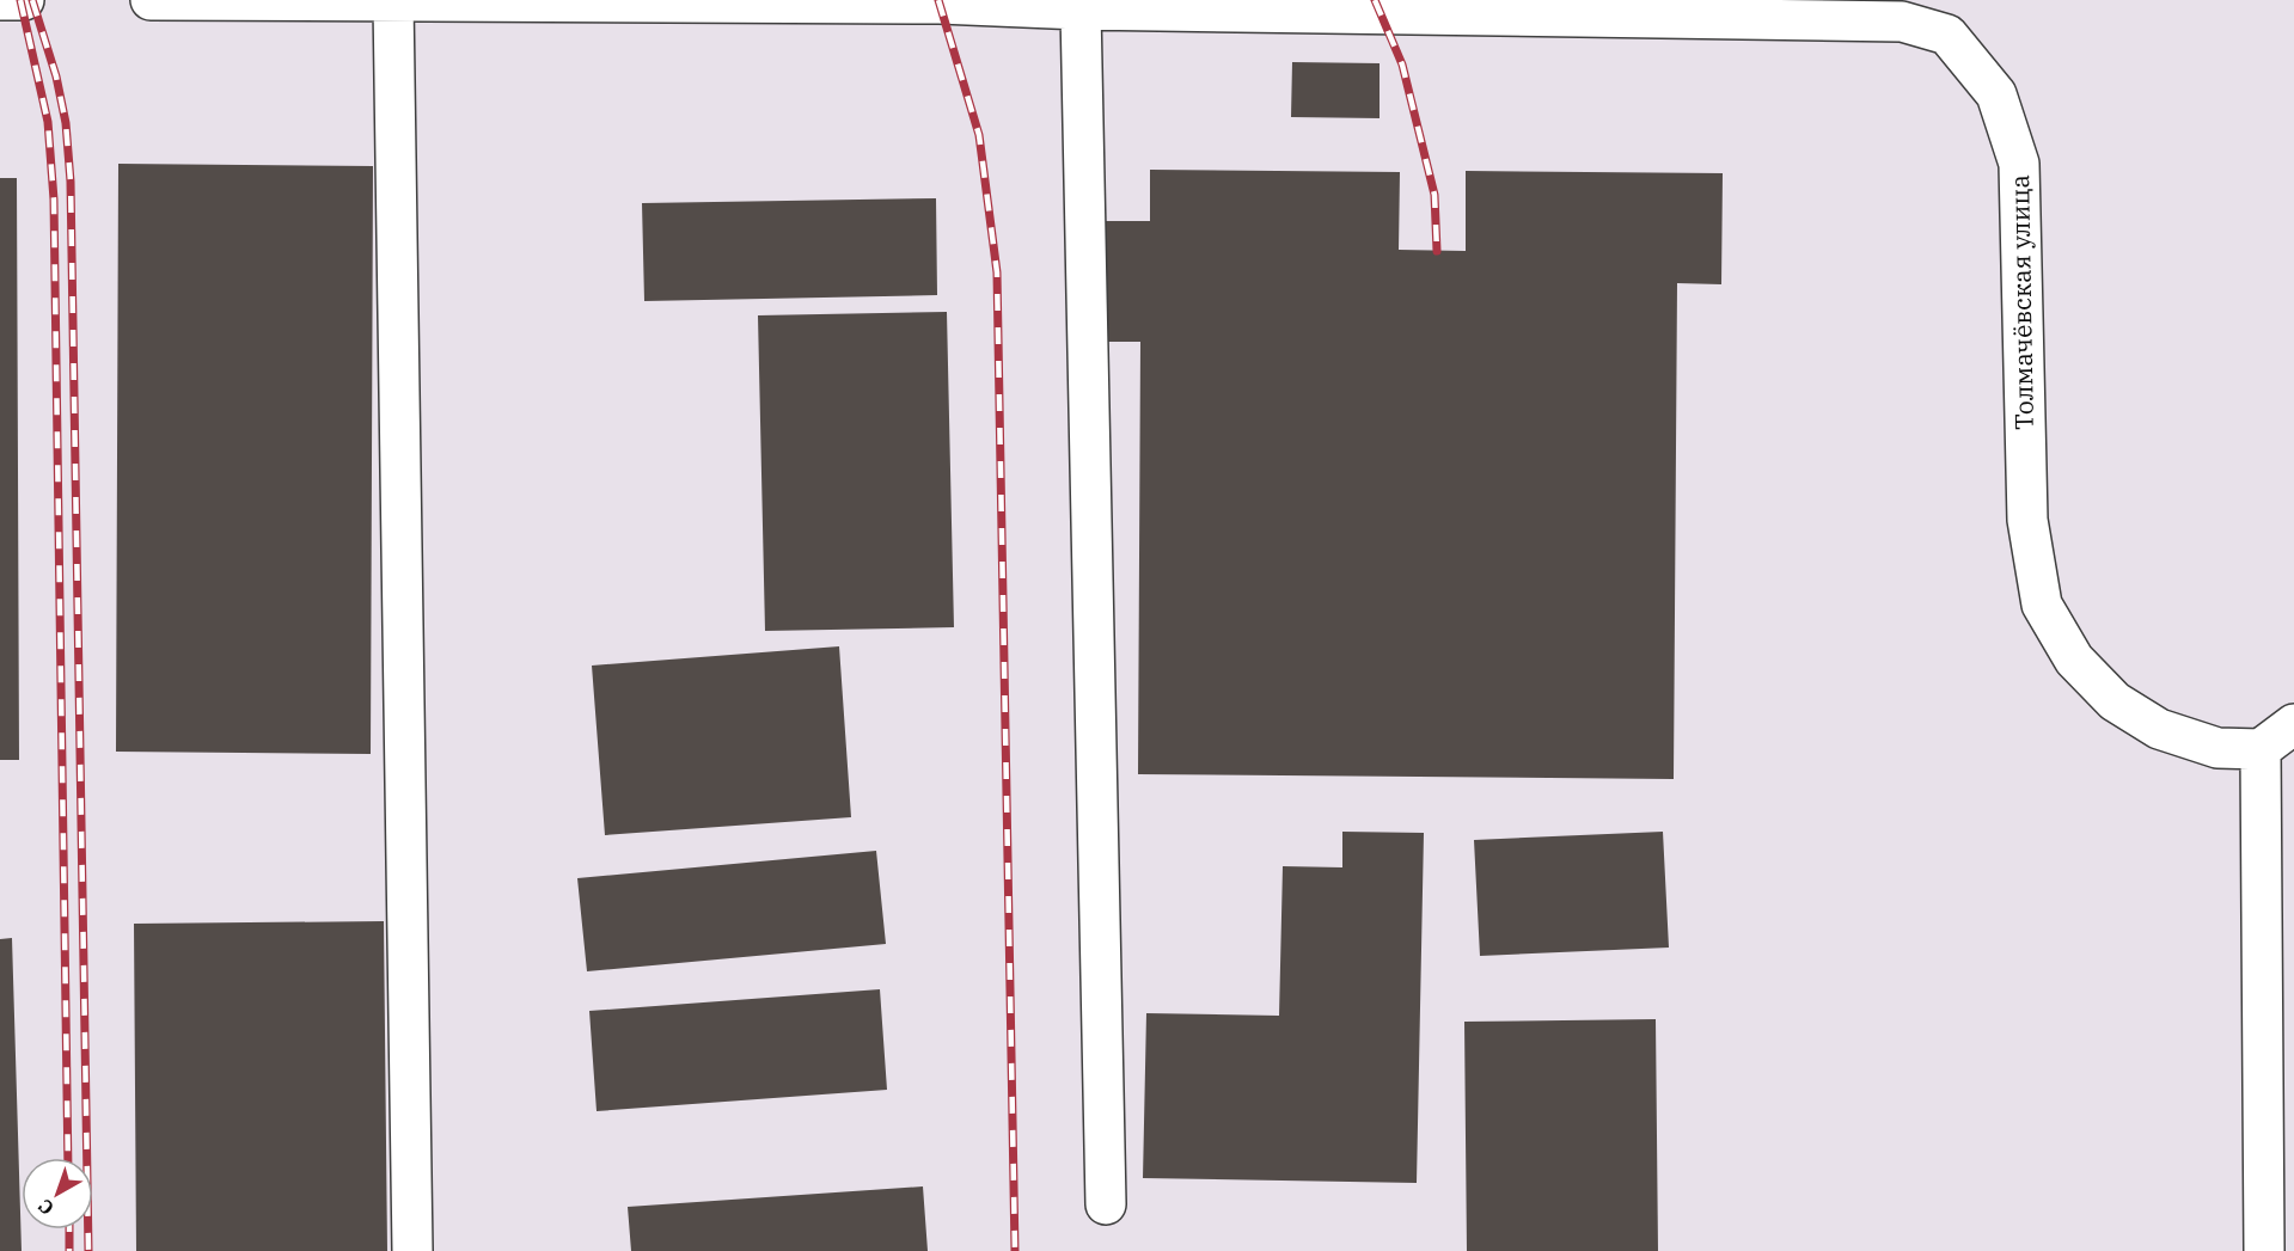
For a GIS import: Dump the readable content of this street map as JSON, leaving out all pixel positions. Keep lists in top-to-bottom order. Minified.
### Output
{"streets":{"street":["Толмачёвская улица"]},"north":"bottom left"}
